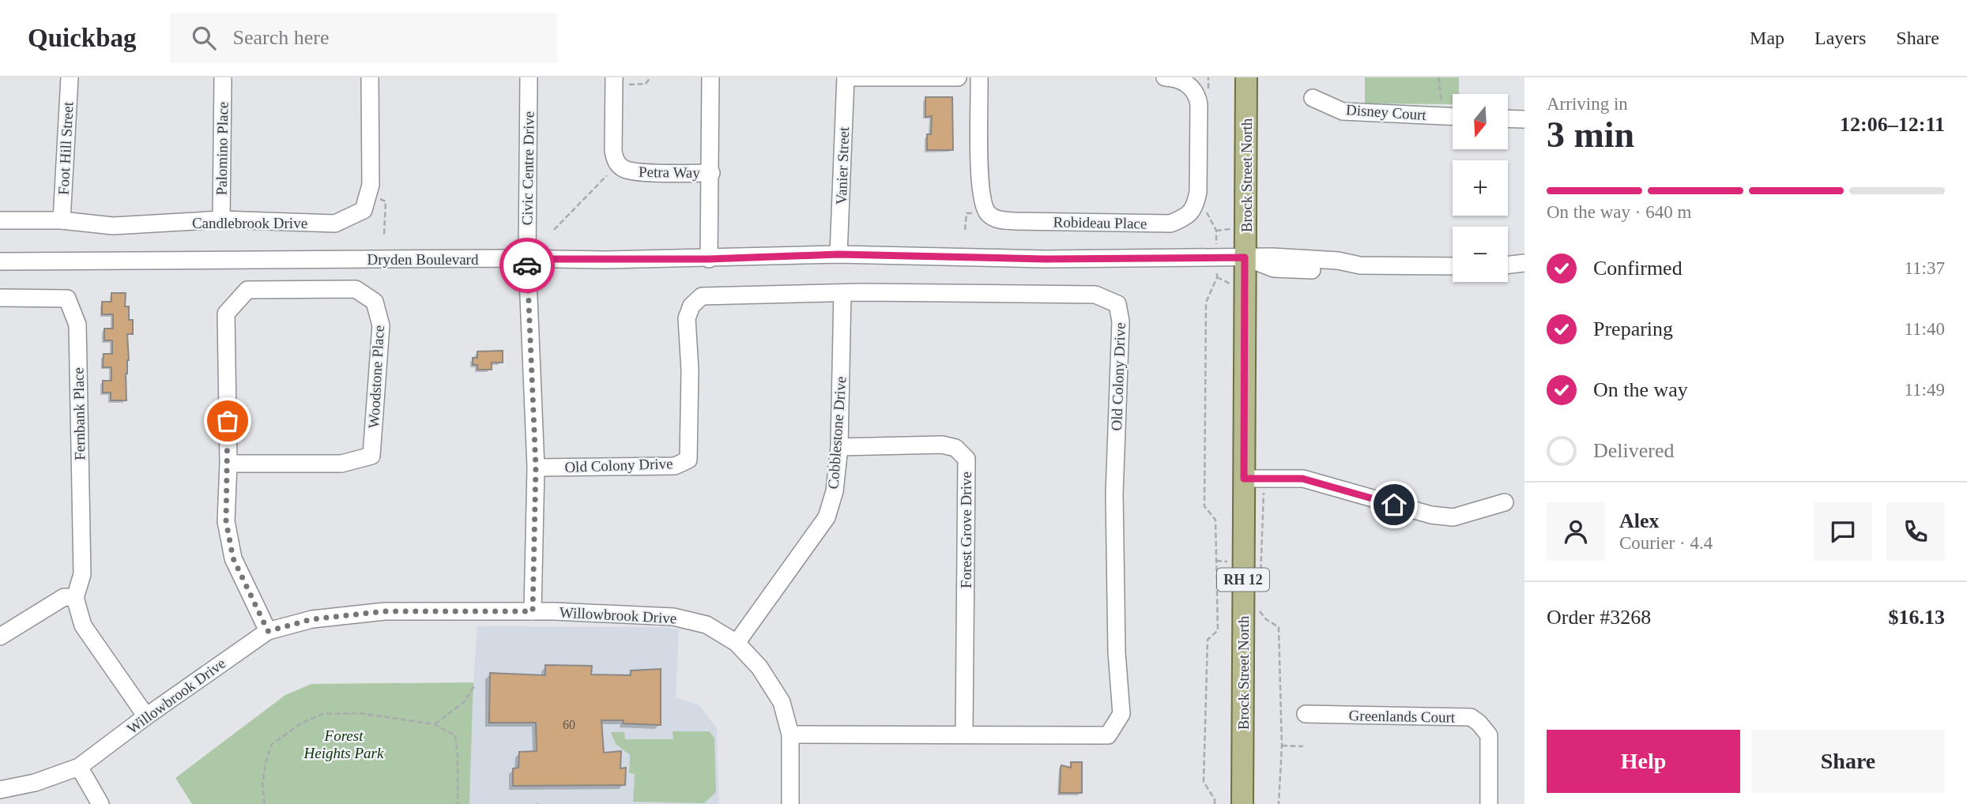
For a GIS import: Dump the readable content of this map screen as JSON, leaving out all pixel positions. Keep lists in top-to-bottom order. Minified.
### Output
{"streets":{"main road":["Brock Street North","RH 12"],"street":["Disney Court","Foot Hill Street","Palomino Place","Vanier Street","Civic Centre Drive","Petra Way","Candlebrook Drive","Robideau Place","Dryden Boulevard","Woodstone Place","Old Colony Drive","Fernbank Place","Cobblestone Drive","Forest Grove Drive","Willowbrook Drive","Greenlands Court"]},"crossings":[["Foot Hill Street","Candlebrook Drive"],["Palomino Place","Candlebrook Drive"],["Vanier Street","Dryden Boulevard"],["Civic Centre Drive","Dryden Boulevard"],["Civic Centre Drive","Old Colony Drive"],["Civic Centre Drive","Willowbrook Drive"],["Petra Way","Dryden Boulevard"],["Brock Street North","Dryden Boulevard"],["Woodstone Place","Willowbrook Drive"],["Old Colony Drive","Cobblestone Drive"],["Old Colony Drive","Forest Grove Drive"],["Old Colony Drive","Willowbrook Drive"],["Cobblestone Drive","Forest Grove Drive"],["Cobblestone Drive","Willowbrook Drive"]],"parks":["Forest Heights Park"],"house_numbers":["60"],"north":"bottom","page":{"header":"Quickbag","search":"Search here","nav":["Map","Layers","Share"],"heading":["3 min","Arriving in","12:06–12:11"],"panel":["Alex","Courier · 4.4","Order #3268","$16.13"],"map_buttons":["+","−"],"bar":"On the way · 640 m","list":[["Confirmed","11:37"],["Preparing","11:40"],["On the way","11:49"],"Delivered"],"buttons":["Help","Share"]}}
